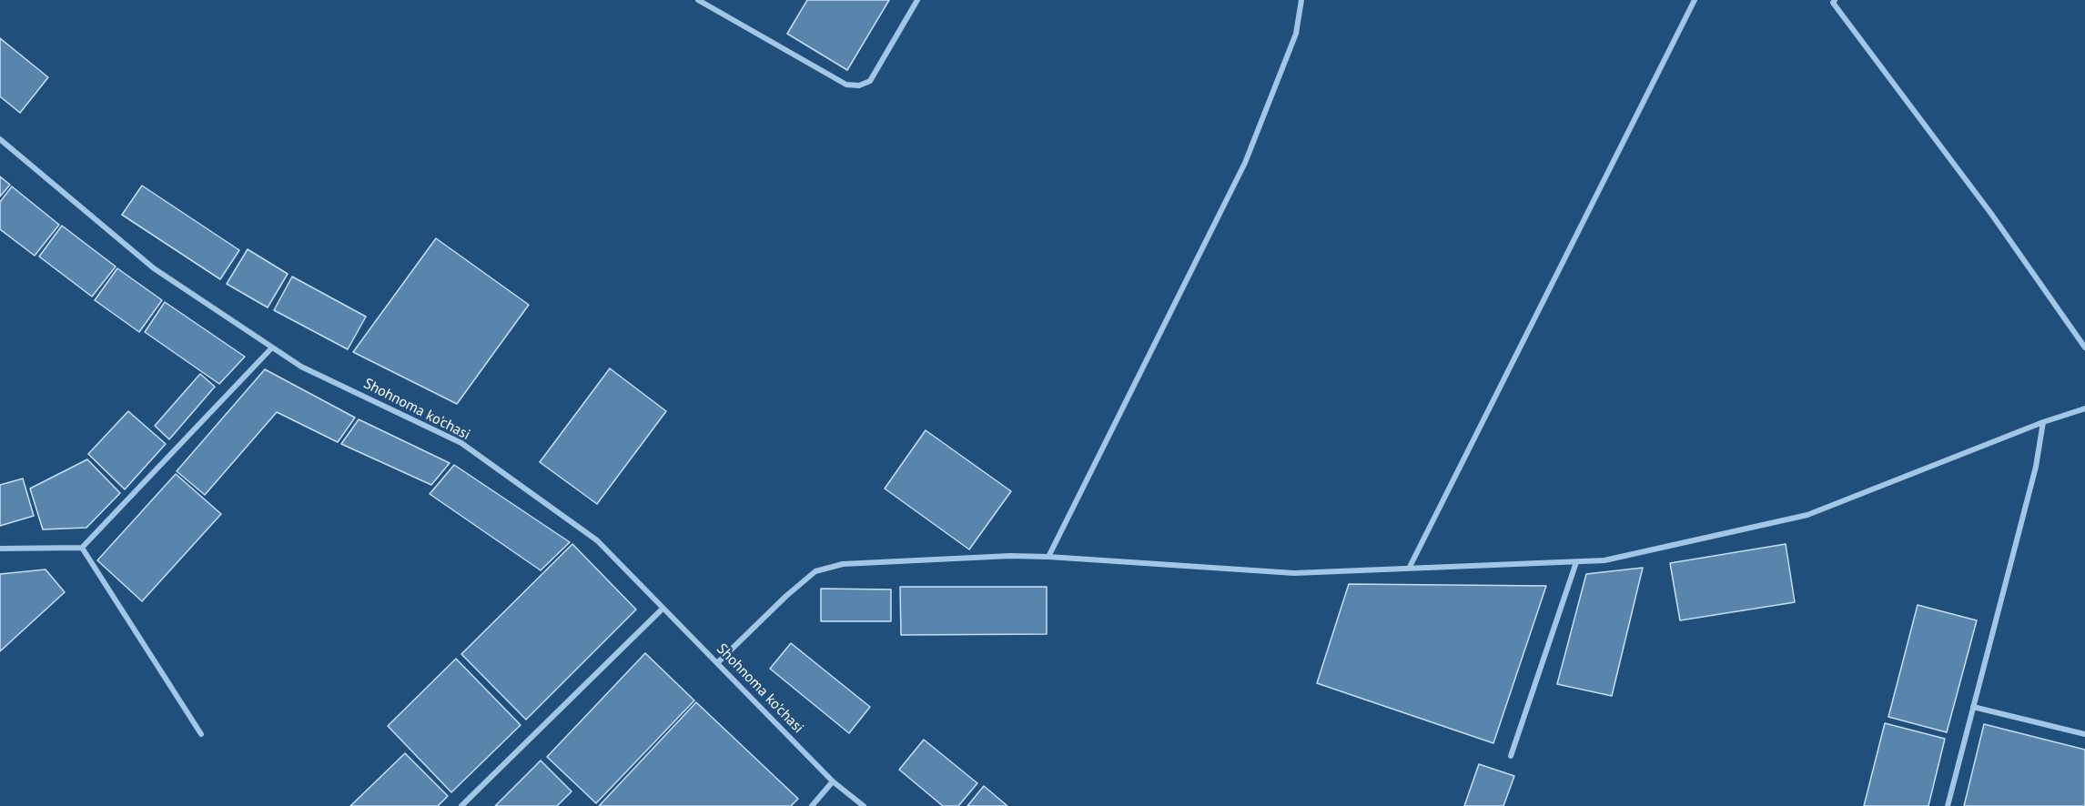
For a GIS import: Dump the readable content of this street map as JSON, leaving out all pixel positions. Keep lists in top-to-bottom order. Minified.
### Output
{"streets":{"street":["Shohnoma ko'chasi"]}}
